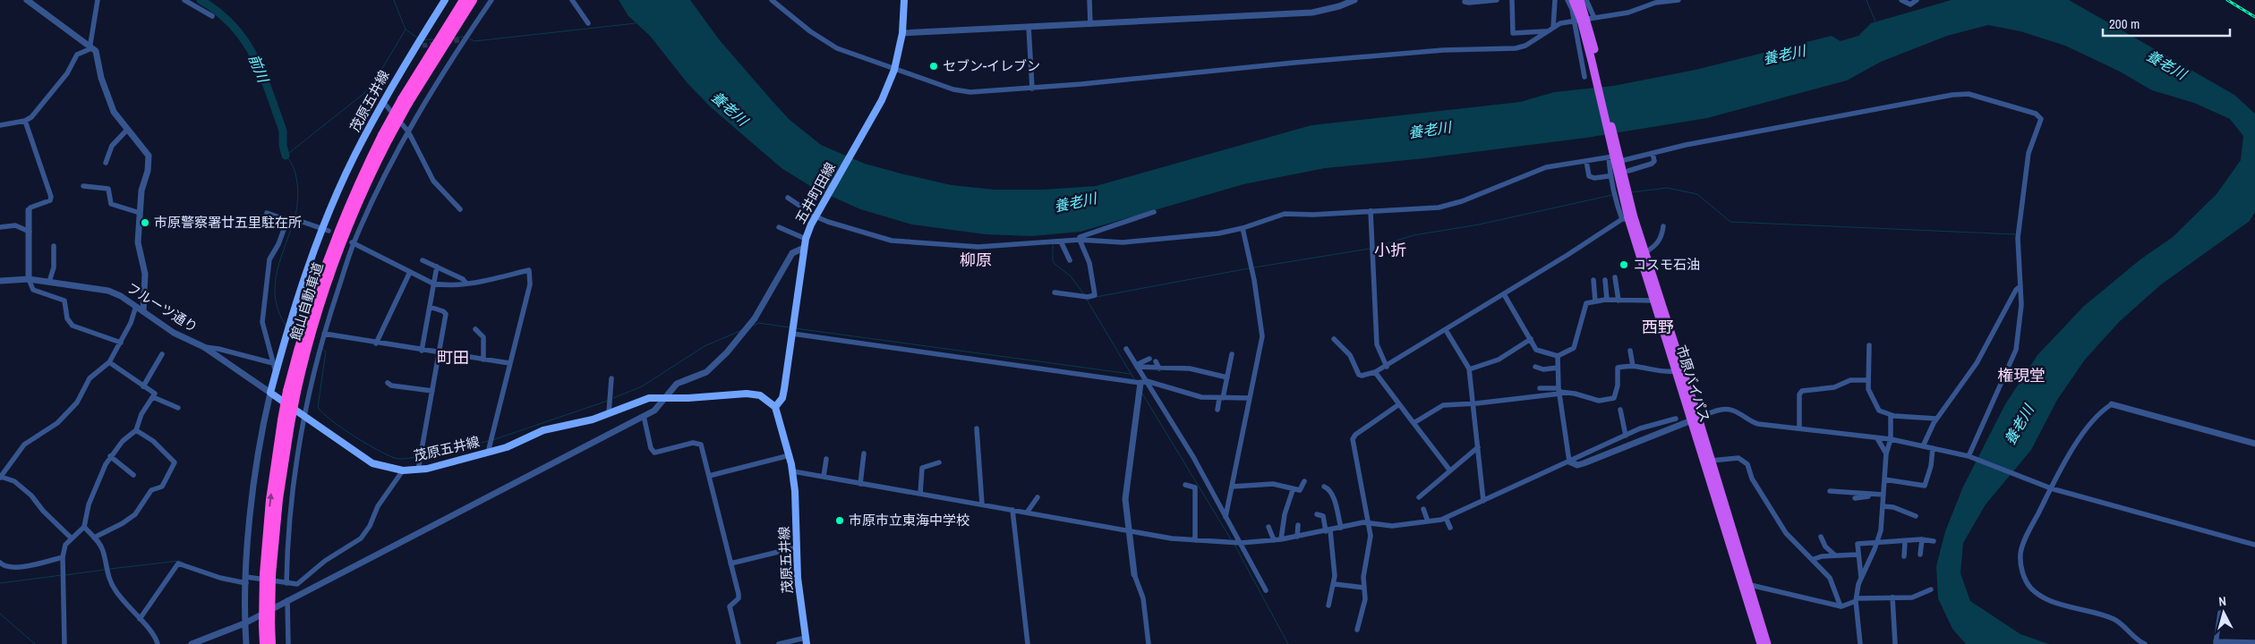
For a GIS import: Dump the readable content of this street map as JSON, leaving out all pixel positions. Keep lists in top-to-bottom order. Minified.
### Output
{"streets":{"highway":["館山自動車道","市原バイパス"],"main road":["茂原五井線","五井町田線"],"street":["フルーツ通り"]},"crossings":[["茂原五井線","五井町田線"],["茂原五井線","フルーツ通り"]],"districts":["小折","柳原","西野","町田","権現堂"],"water":["養老川","前川"],"places":["セブン-イレブン","市原警察署廿五里駐在所","コスモ石油","市原市立東海中学校"],"scale_bar":"200 m","north":"top"}
